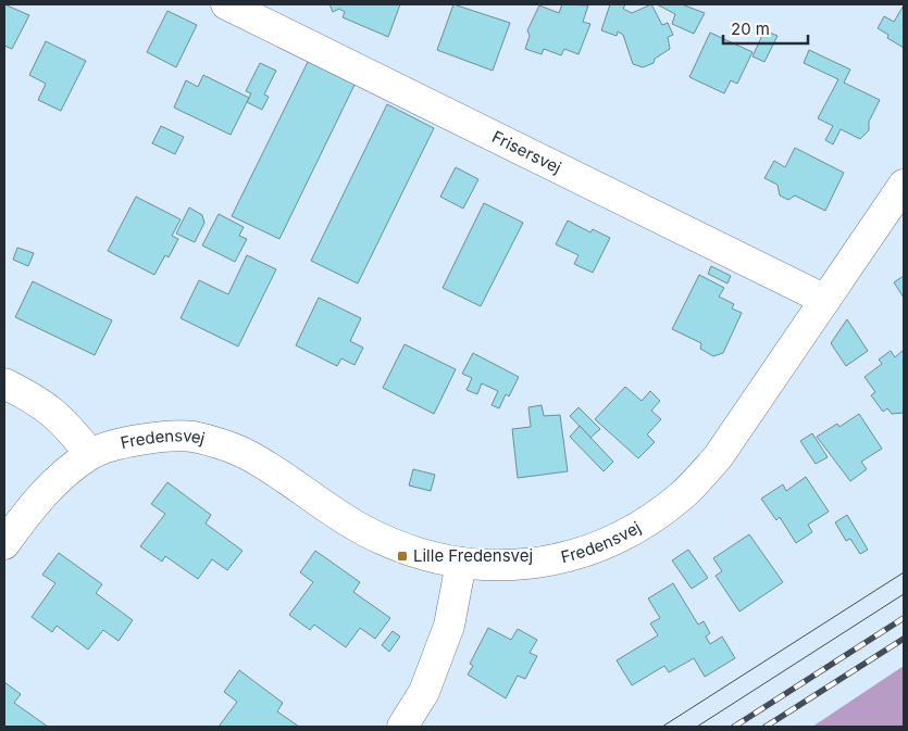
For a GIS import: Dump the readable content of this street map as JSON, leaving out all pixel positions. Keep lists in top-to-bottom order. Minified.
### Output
{"streets":{"street":["Frisersvej","Fredensvej"]},"crossings":[["Frisersvej","Fredensvej"]],"places":{"transit":["Lille Fredensvej"]},"scale_bar":"20 m"}
